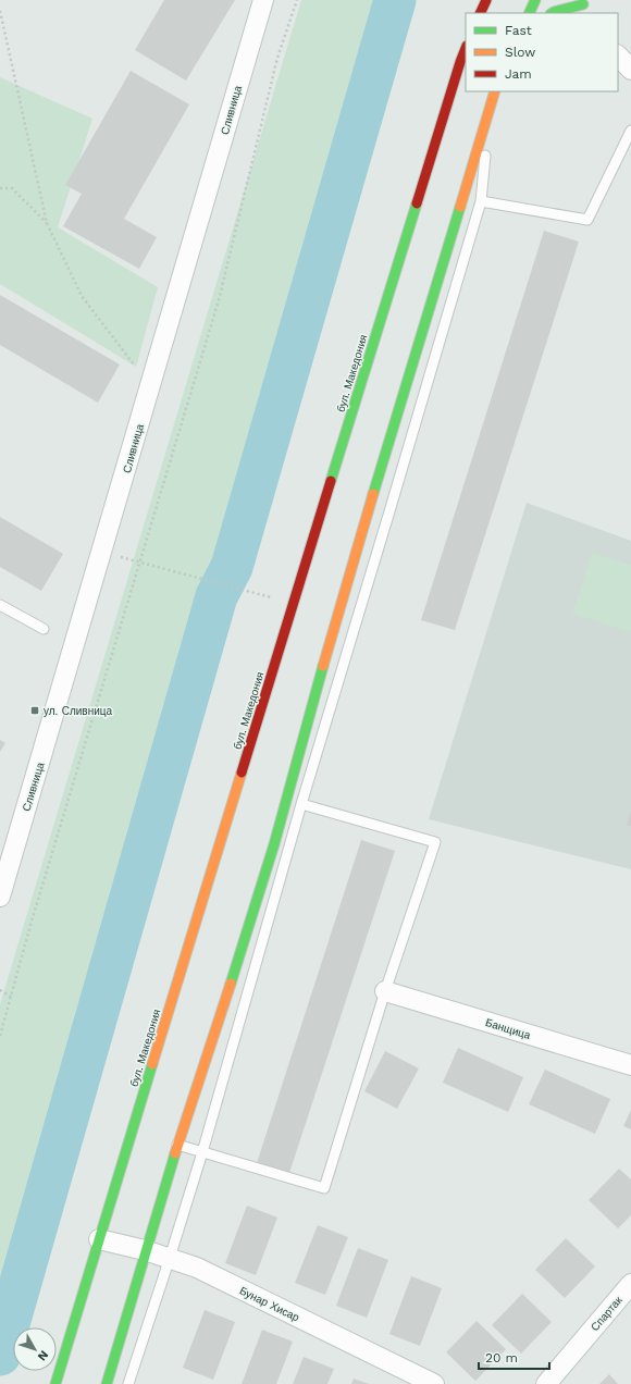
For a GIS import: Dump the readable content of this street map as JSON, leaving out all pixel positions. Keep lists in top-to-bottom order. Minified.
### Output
{"streets":{"street":["Сливница","бул. Македония","Банщица","Бунар Хисар","Спартак"]},"crossings":[["бул. Македония","Бунар Хисар"]],"places":{"transit":["ул. Сливница"]},"legend":["Fast","Slow","Jam"],"scale_bar":"20 m","north":"bottom right"}
